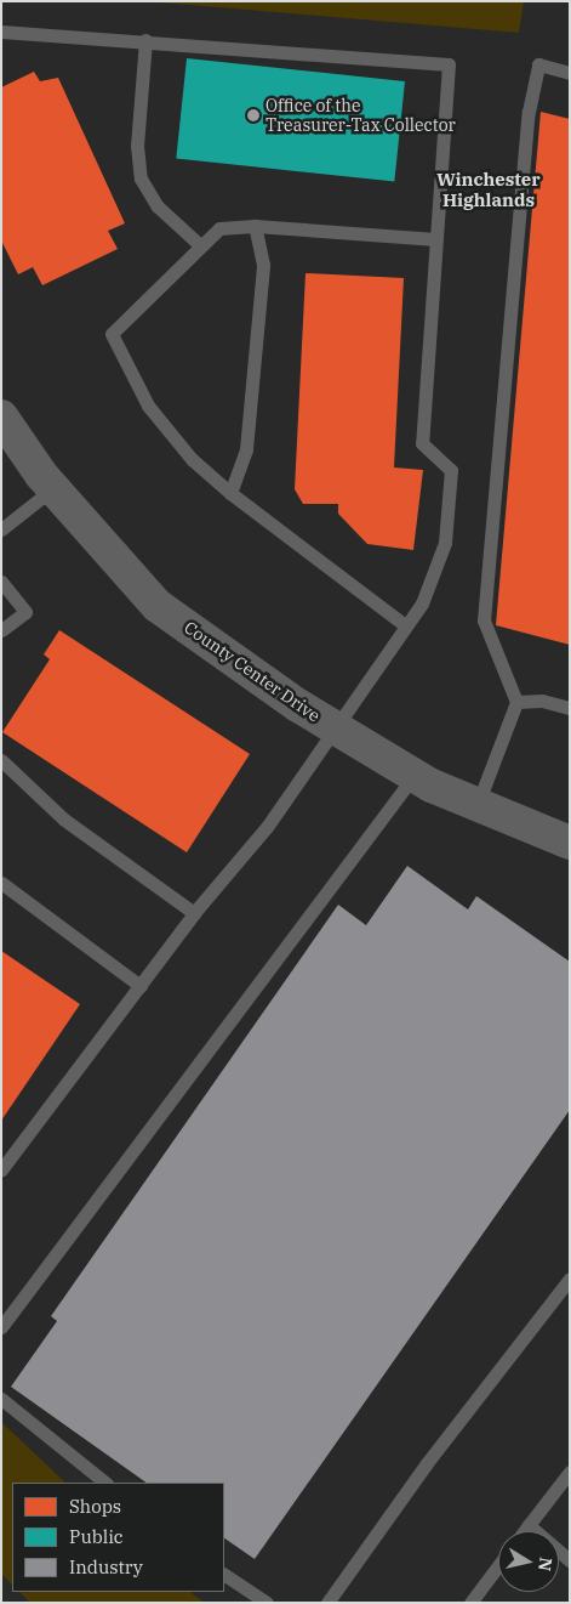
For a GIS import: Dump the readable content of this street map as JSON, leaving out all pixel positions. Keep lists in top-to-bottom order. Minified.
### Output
{"streets":{"street":["County Center Drive"]},"districts":["Winchester Highlands"],"places":["Office of the Treasurer-Tax Collector"],"legend":["Shops","Public","Industry"],"north":"right"}
